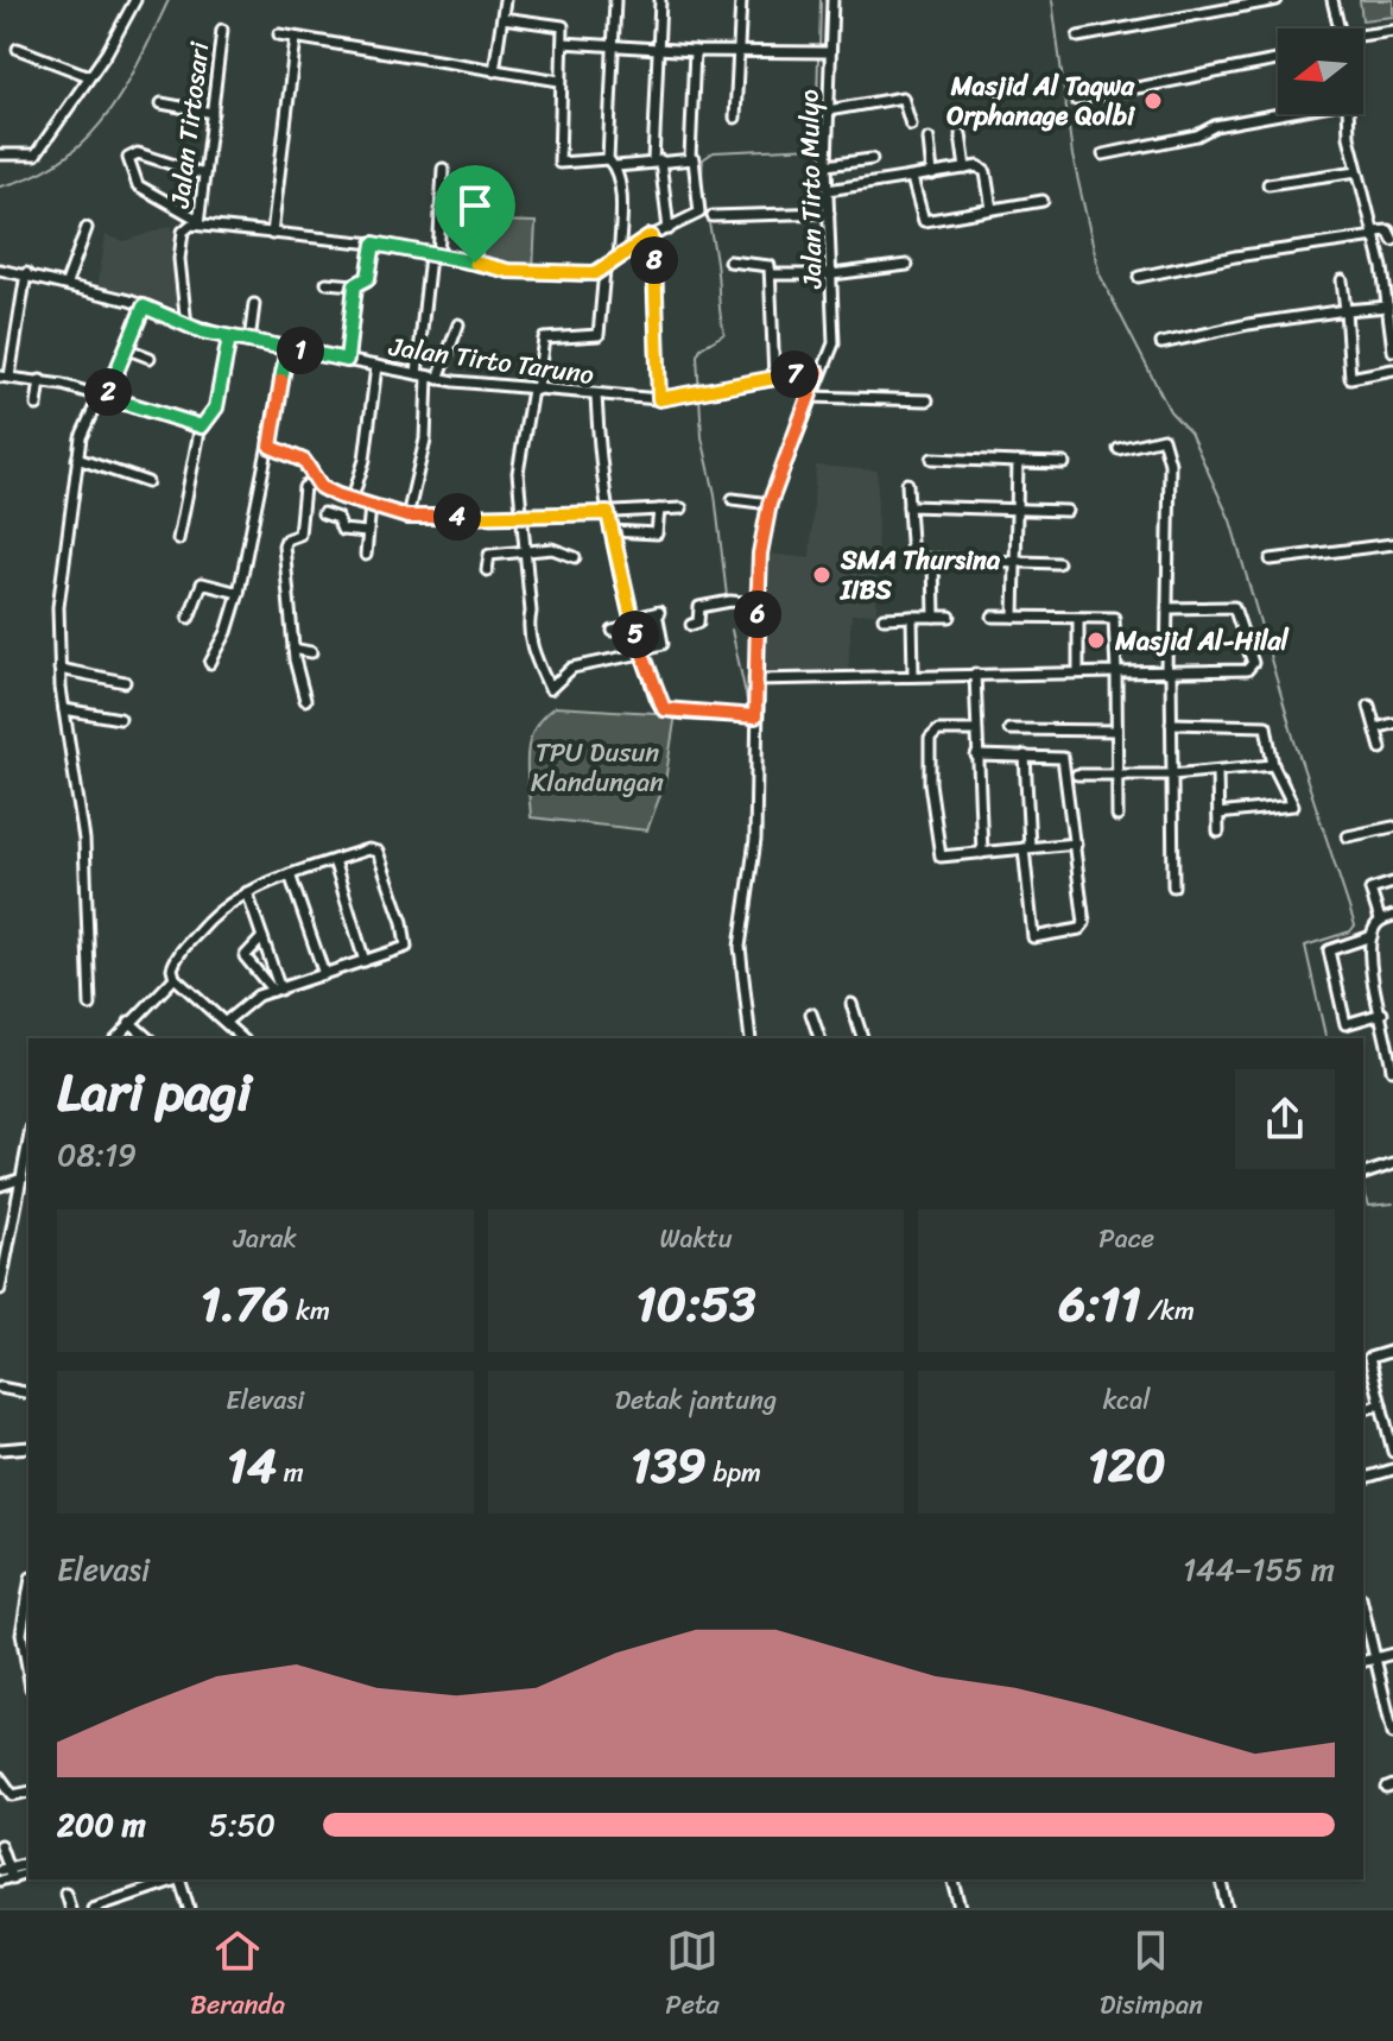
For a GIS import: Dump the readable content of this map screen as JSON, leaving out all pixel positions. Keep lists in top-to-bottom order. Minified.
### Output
{"streets":{"street":["Jalan Tirtosari","Jalan Tirto Mulyo","Jalan Tirto Taruno"]},"crossings":[["Jalan Tirtosari","Jalan Tirto Taruno"],["Jalan Tirto Mulyo","Jalan Tirto Taruno"]],"parks":["TPU Dusun Klandungan"],"places":["Masjid Al Taqwa Orphanage Qolbi","SMA Thursina IIBS","Masjid Al-Hilal"],"north":"left","page":{"pins":["8","1","7","2","4","6","5"],"heading":["Lari pagi","08:19"],"stats":[["Jarak","1.76 km"],["Waktu","10:53"],["Pace","6:11 /km"],["Elevasi","14 m"],["Detak jantung","139 bpm"],["kcal","120"]],"chart":["Elevasi","144–155 m"],"list":[{"name":"200 m","note":"5:50"}],"tabs":["Beranda","Peta","Disimpan"]}}
